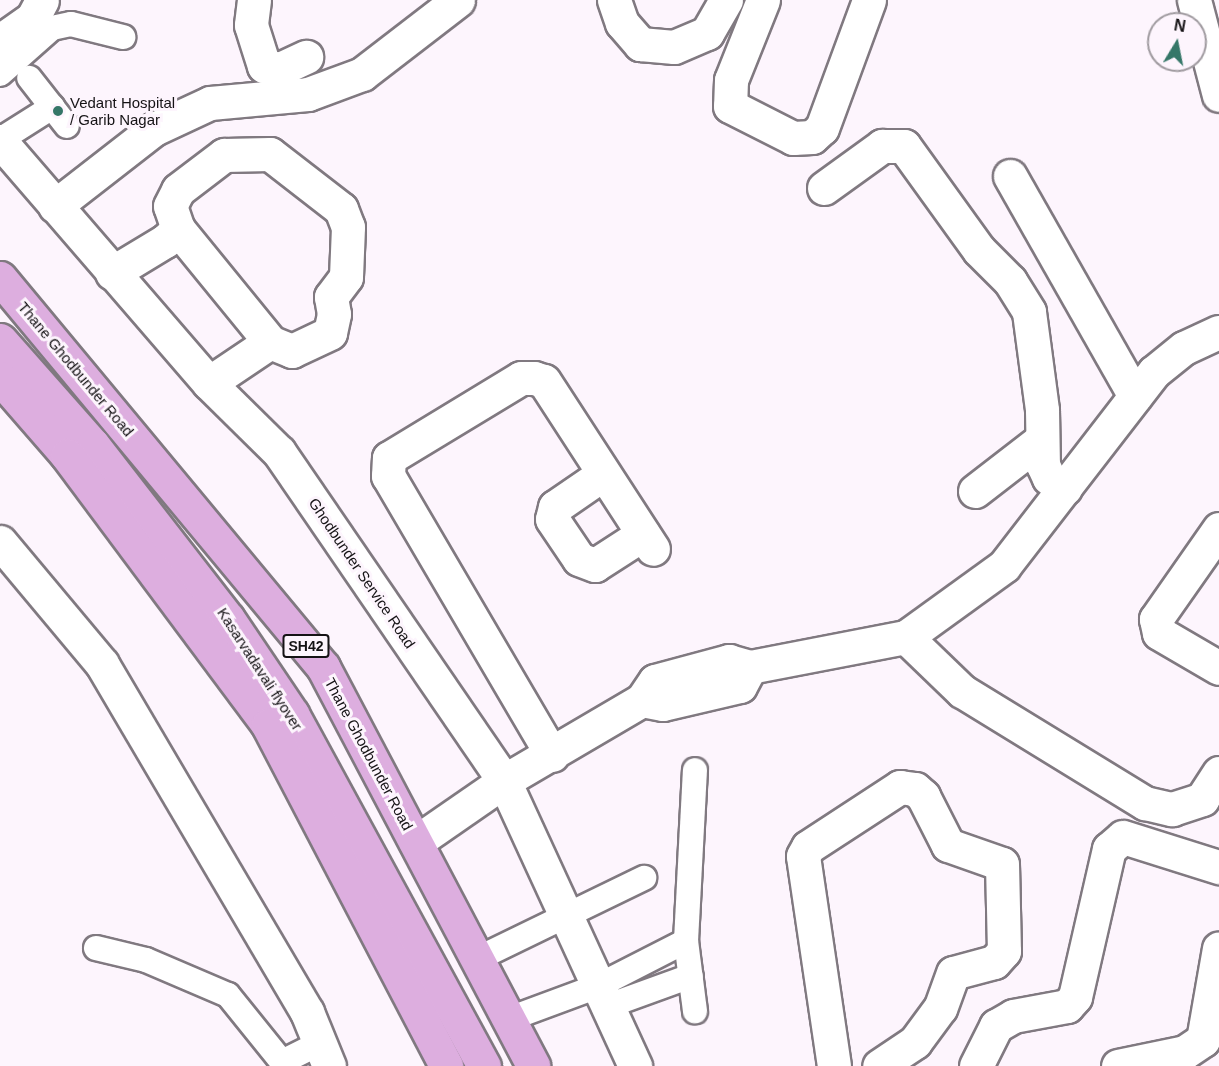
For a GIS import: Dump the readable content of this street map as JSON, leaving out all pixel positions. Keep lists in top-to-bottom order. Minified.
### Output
{"streets":{"main road":["Thane Ghodbunder Road","SH42","Kasarvadavali flyover"],"street":["Ghodbunder Service Road"]},"places":["Vedant Hospital / Garib Nagar"],"north":"top"}
